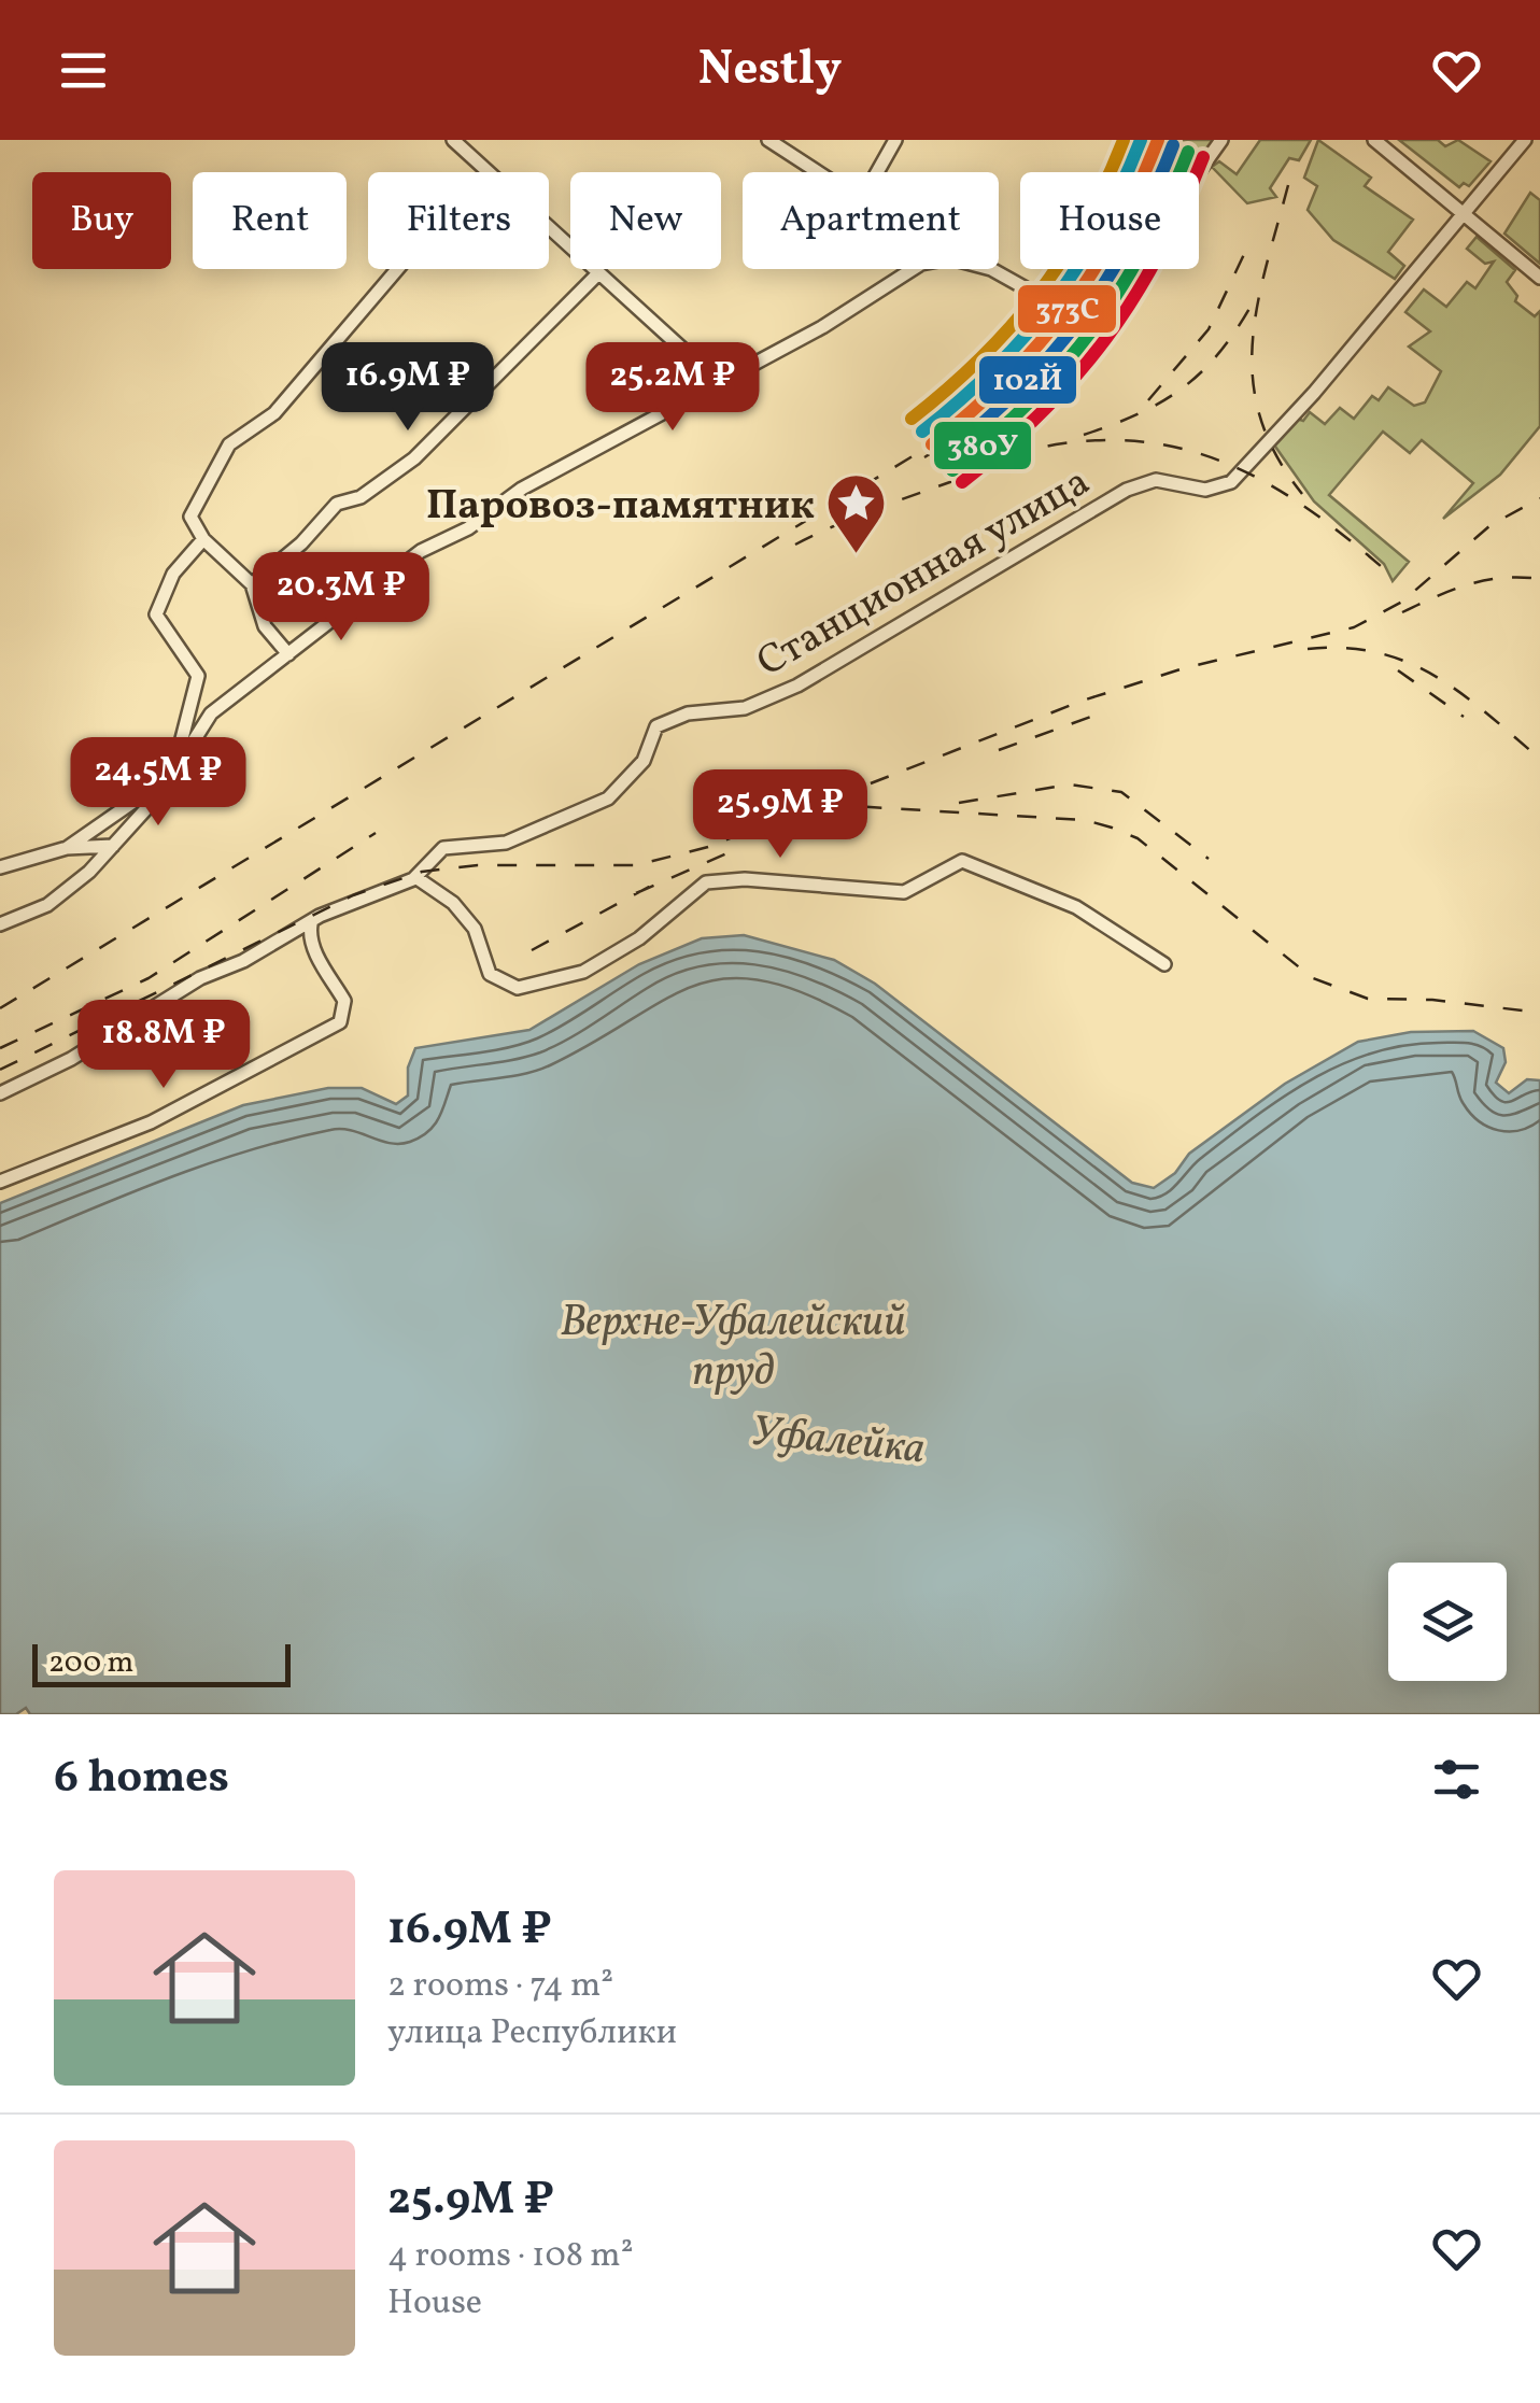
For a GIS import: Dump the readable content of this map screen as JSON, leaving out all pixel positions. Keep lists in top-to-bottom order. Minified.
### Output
{"streets":{"street":["Станционная улица"]},"water":["Верхне-Уфалейский пруд","Уфалейка"],"places":{"place":["Паровоз-памятник"]},"lines":["transit line 373C","transit line 102Й","transit line 380У"],"scale_bar":"200 m","page":{"header":"Nestly","chip":["Buy","Rent","Filters","New","Apartment","House"],"price":["16.9M ₽","25.2M ₽","20.3M ₽","24.5M ₽","25.9M ₽","18.8M ₽"],"scale":"200 m","heading":"6 homes","list":[{"name":"16.9M ₽","note":"2 rooms · 74 m² · улица Республики"},{"name":"25.9M ₽","note":"4 rooms · 108 m² · House"}]}}
